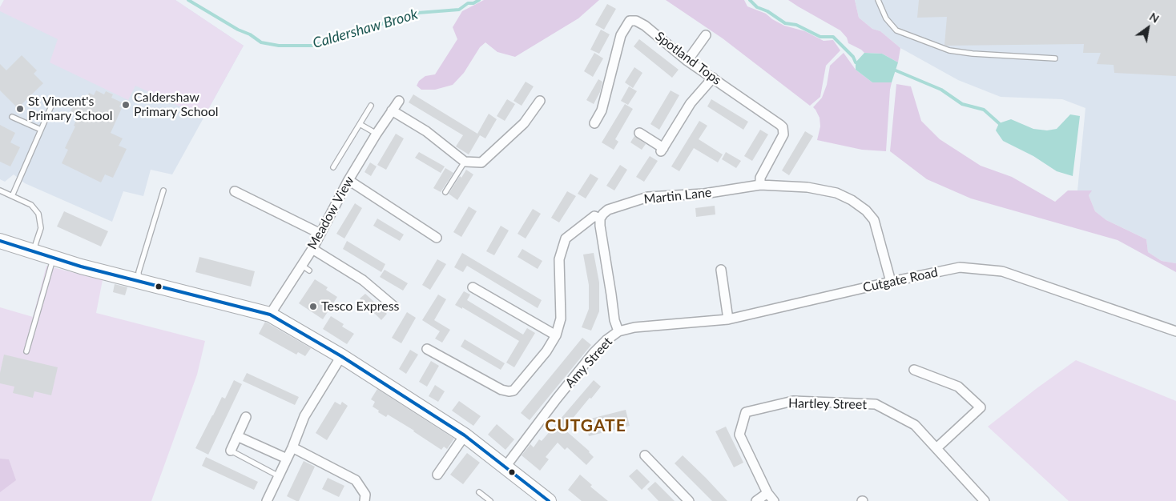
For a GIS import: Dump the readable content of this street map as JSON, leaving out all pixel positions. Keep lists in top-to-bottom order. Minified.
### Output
{"streets":{"street":["Spotland Tops","Martin Lane","Meadow View","Cutgate Road","Amy Street","Hartley Street"]},"crossings":[["Spotland Tops","Martin Lane"],["Martin Lane","Cutgate Road"],["Martin Lane","Amy Street"],["Cutgate Road","Amy Street"]],"districts":["CUTGATE"],"water":["Caldershaw Brook"],"places":["Caldershaw Primary School","St Vincent's Primary School","Tesco Express"],"north":"top right"}
